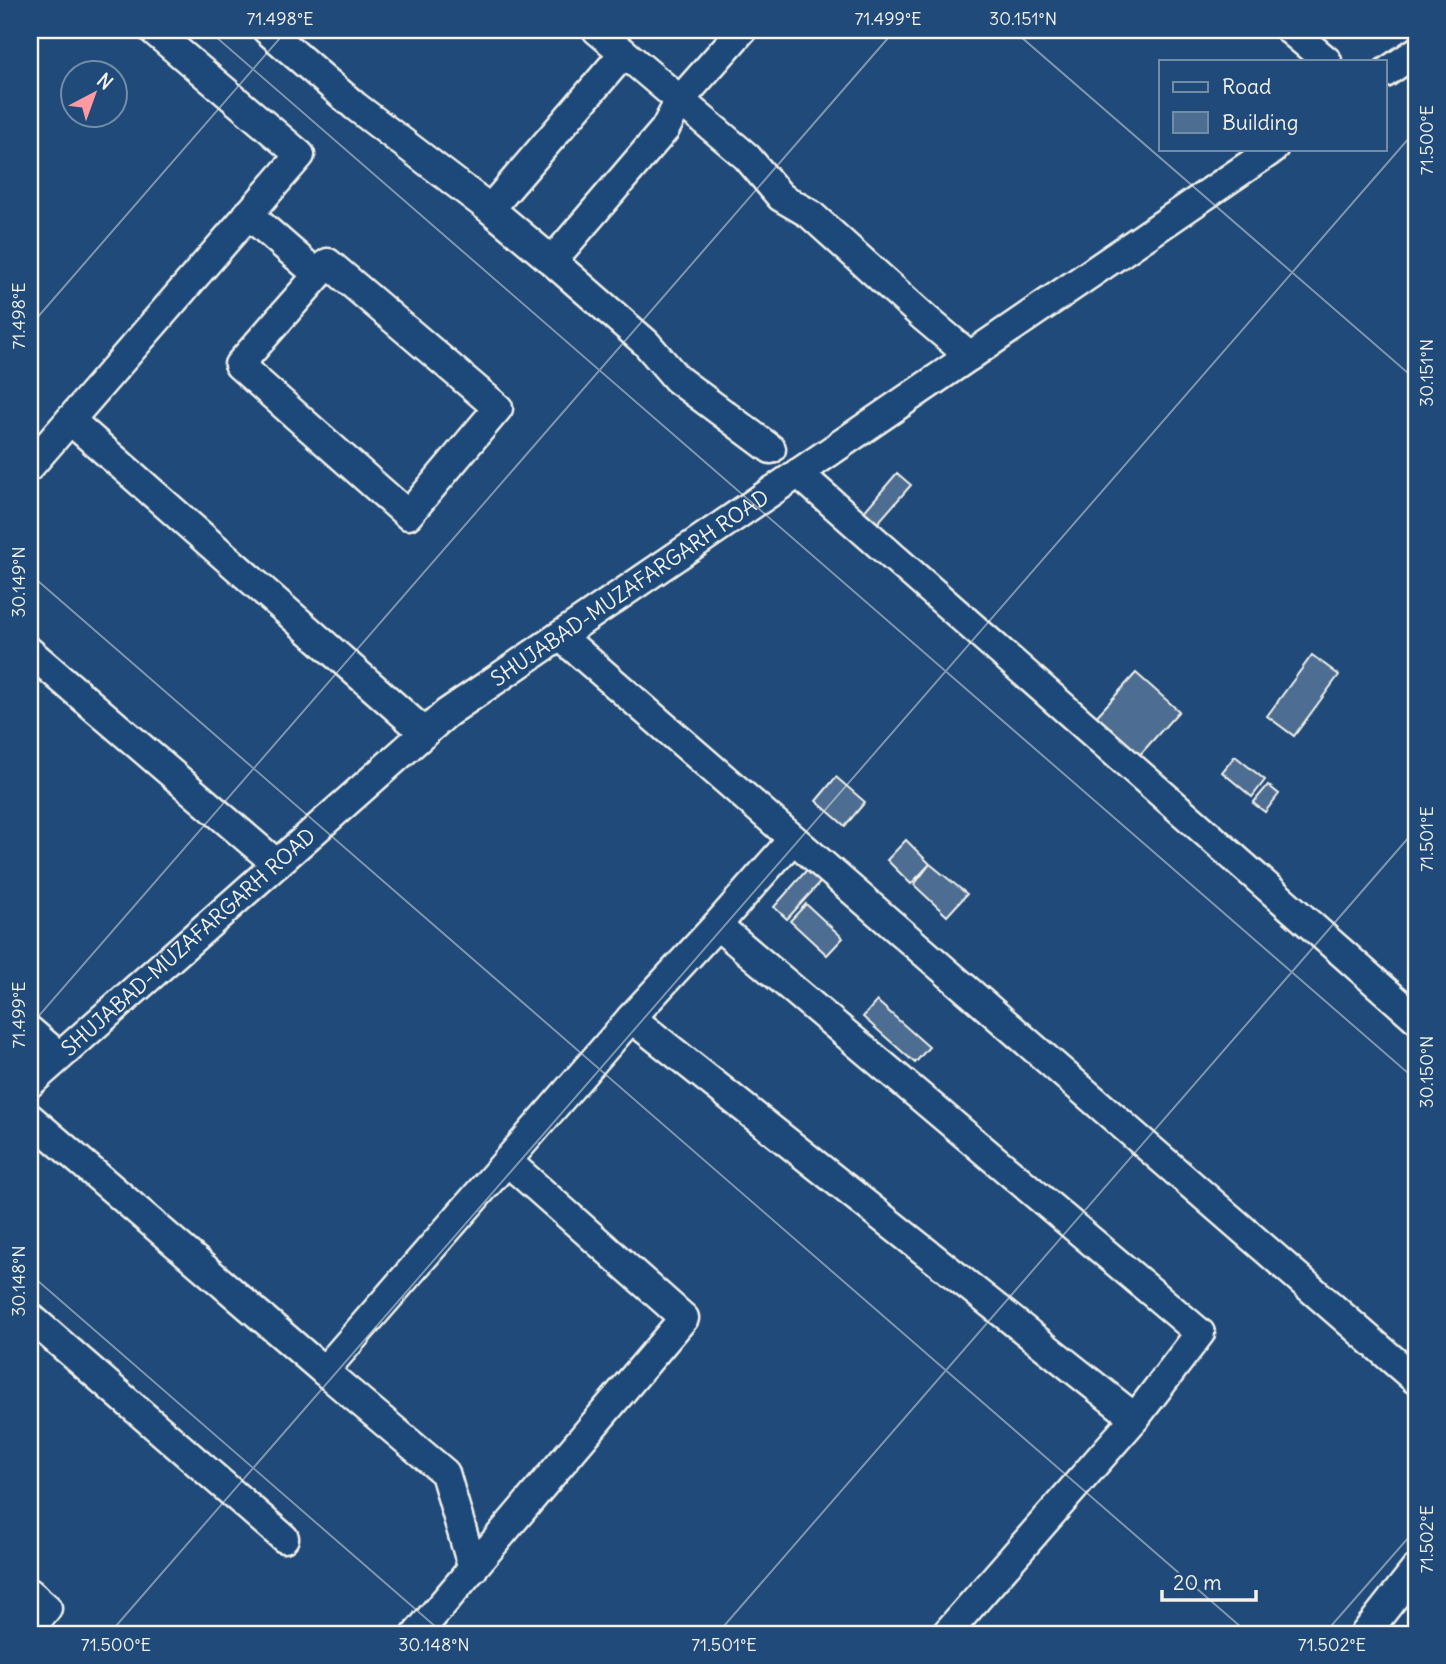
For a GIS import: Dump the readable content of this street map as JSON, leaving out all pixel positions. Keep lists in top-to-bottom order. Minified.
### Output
{"streets":{"street":["SHUJABAD-MUZAFARGARH ROAD"]},"legend":["Road","Building"],"scale_bar":"20 m","north":"top right","coordinates":["71.498°E","71.499°E","30.151°N","71.500°E","30.149°N","71.501°E","30.150°N","30.148°N","71.502°E"]}
